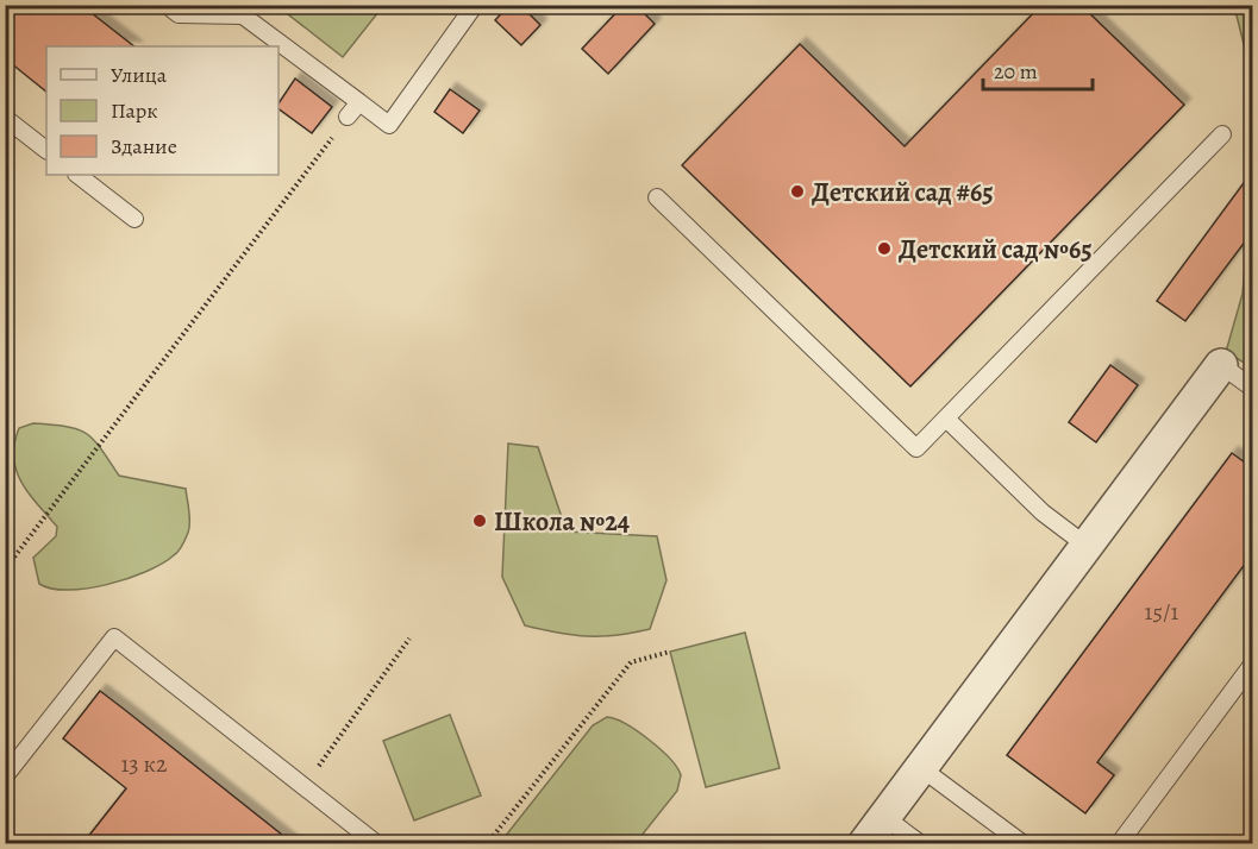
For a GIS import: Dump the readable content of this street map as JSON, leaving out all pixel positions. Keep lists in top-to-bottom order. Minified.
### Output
{"places":["Детский сад #65","Детский сад №65","Школа №24"],"house_numbers":["15/1","13 к2"],"legend":["Улица","Парк","Здание"],"scale_bar":"20 m"}
